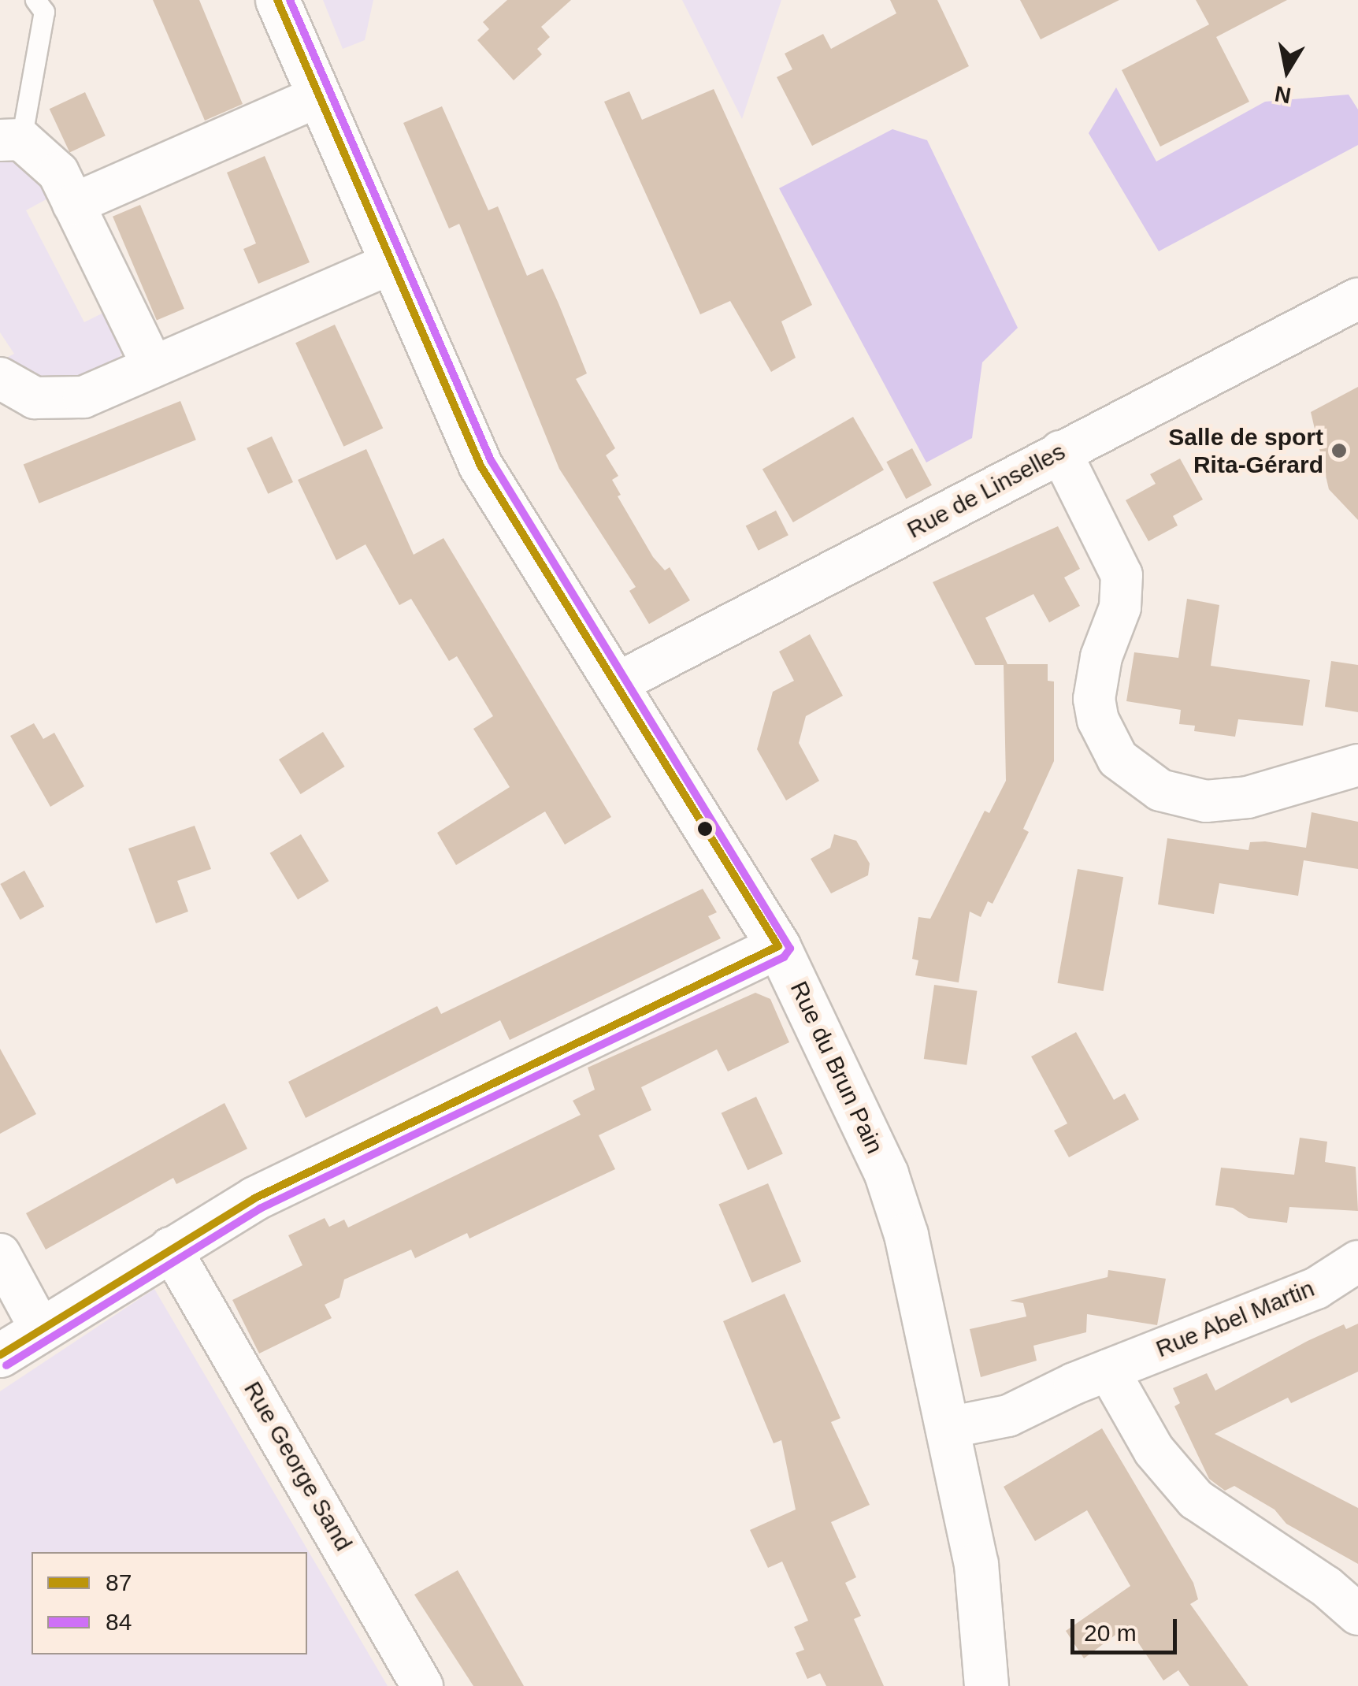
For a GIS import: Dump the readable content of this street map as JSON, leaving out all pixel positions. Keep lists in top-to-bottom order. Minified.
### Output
{"streets":{"main road":["Rue du Brun Pain"],"street":["Rue de Linselles","Rue Abel Martin","Rue George Sand"]},"crossings":[["Rue de Linselles","Rue du Brun Pain"],["Rue du Brun Pain","Rue Abel Martin"]],"places":["Salle de sport Rita-Gérard"],"lines":["transit line 87","transit line 84"],"legend":["87","84"],"scale_bar":"20 m","north":"bottom"}
